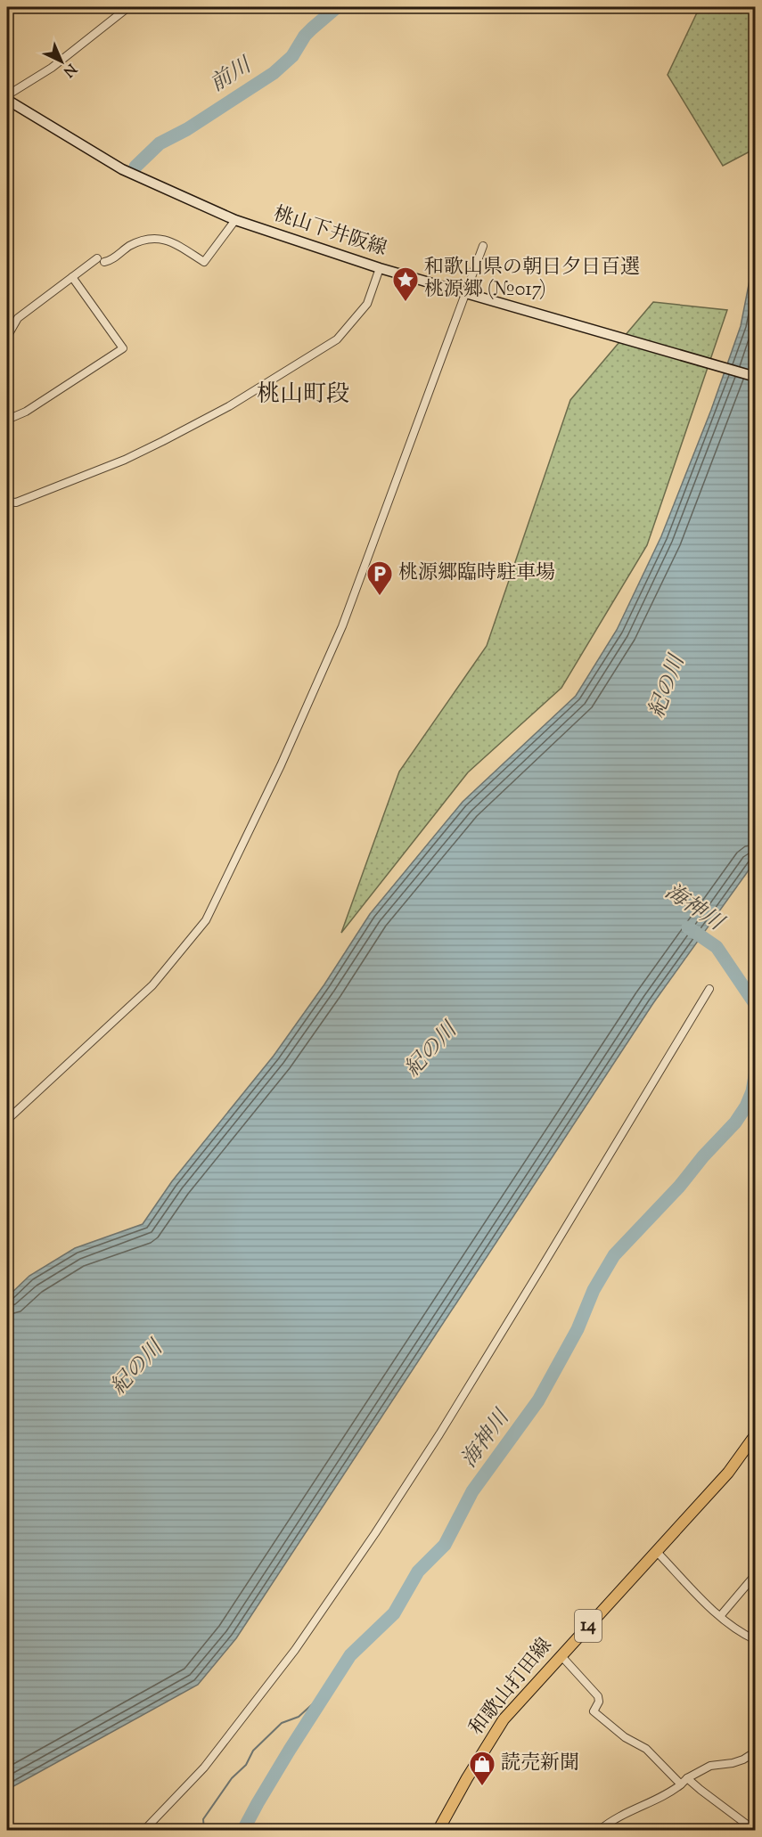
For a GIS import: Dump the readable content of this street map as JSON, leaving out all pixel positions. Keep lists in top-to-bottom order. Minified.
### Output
{"streets":{"main road":["桃山下井阪線","14","和歌山打田線"]},"districts":["桃山町段"],"water":["前川","紀の川","海神川"],"places":{"place":["和歌山県の朝日夕日百選 桃源郷 (№017)"],"parking":["桃源郷臨時駐車場"],"shop":["読売新聞"]},"north":"bottom right"}
